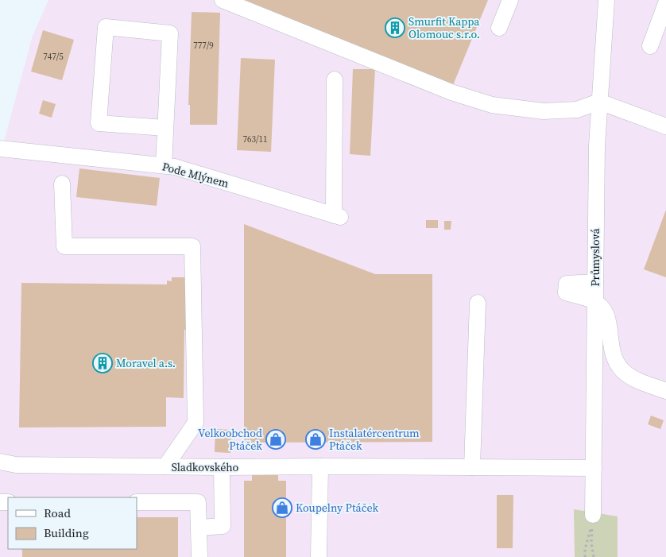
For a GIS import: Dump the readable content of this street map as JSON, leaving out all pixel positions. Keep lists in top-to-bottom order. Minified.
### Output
{"streets":{"street":["Pode Mlýnem","Průmyslová","Sladkovského"]},"crossings":[["Průmyslová","Sladkovského"]],"places":{"building":["Smurfit Kappa Olomouc s.r.o.","Moravel a.s."],"shop":["Velkoobchod Ptáček","Instalatércentrum Ptáček","Koupelny Ptáček"]},"house_numbers":["777/9","747/5","763/11"],"legend":["Road","Building"]}
